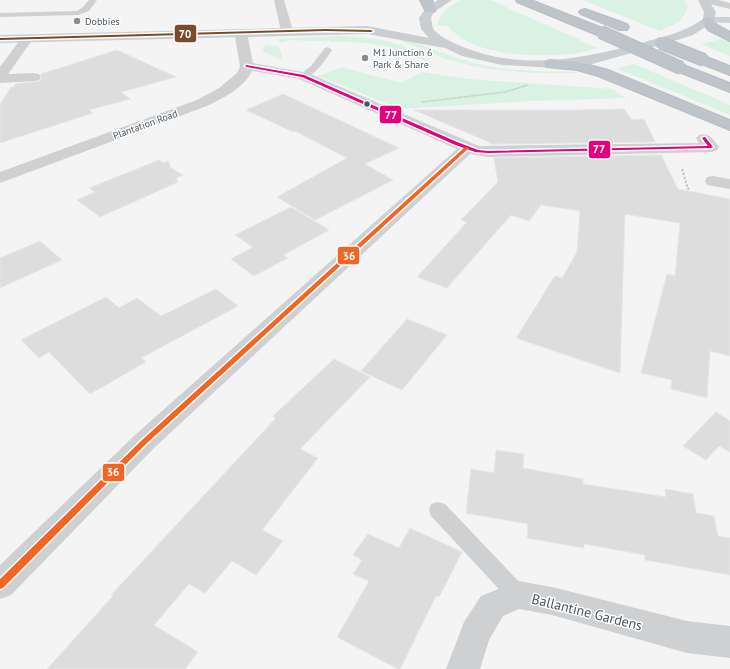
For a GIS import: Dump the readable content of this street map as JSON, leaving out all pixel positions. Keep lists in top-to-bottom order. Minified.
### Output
{"streets":{"street":["Plantation Road","Ballantine Gardens"]},"places":["Dobbies","M1 Junction 6 Park & Share"],"lines":["transit line 70","transit line 77","transit line 36"]}
